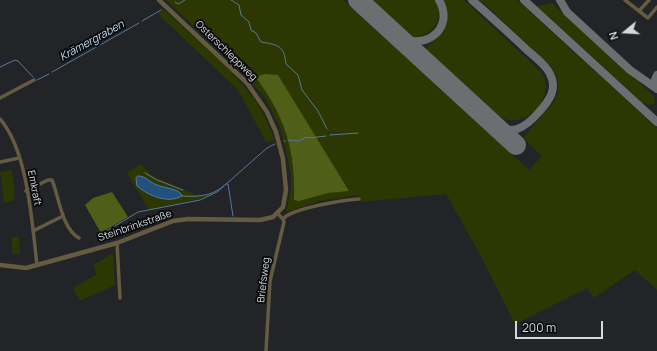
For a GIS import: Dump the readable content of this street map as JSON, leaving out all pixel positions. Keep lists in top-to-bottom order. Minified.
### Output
{"streets":{"street":["Osterschleppweg","Emkraft","Steinbrinkstraße","Briefsweg"]},"crossings":[["Osterschleppweg","Steinbrinkstraße"],["Emkraft","Steinbrinkstraße"]],"water":["Krämergraben"],"scale_bar":"200 m","north":"left"}
